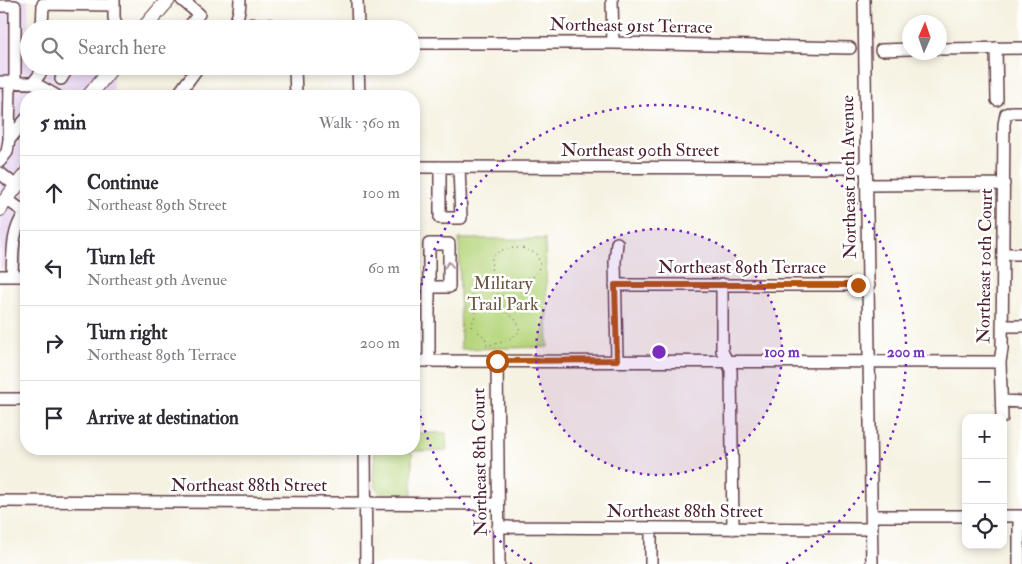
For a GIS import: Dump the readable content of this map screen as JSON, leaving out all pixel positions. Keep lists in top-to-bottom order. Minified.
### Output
{"streets":{"street":["Northeast 91st Terrace","Northeast 90th Street","Northeast 10th Avenue","Northeast 10th Court","Northeast 89th Terrace","Northeast 8th Court","Northeast 88th Street"]},"crossings":[["Northeast 90th Street","Northeast 10th Avenue"],["Northeast 10th Avenue","Northeast 89th Terrace"],["Northeast 10th Avenue","Northeast 88th Street"],["Northeast 8th Court","Northeast 88th Street"]],"parks":["Military Trail Park"],"north":"top","page":{"search":"Search here","heading":["5 min","Walk · 360 m"],"list":[["Continue","Northeast 89th Street","100 m"],["Turn left","Northeast 9th Avenue","60 m"],["Turn right","Northeast 89th Terrace","200 m"],"Arrive at destination"],"map_buttons":["+","−"]},"rings":["100 m","200 m"]}
